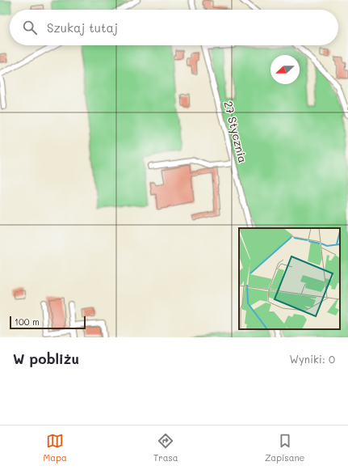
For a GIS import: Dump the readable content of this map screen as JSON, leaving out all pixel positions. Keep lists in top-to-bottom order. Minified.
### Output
{"streets":{"street":["27 Stycznia"]},"scale_bar":"100 m","north":"left","page":{"search":"Szukaj tutaj","scale":"100 m","heading":["W pobliżu","Wyniki: 0"],"nav":["Mapa","Trasa","Zapisane"]}}
